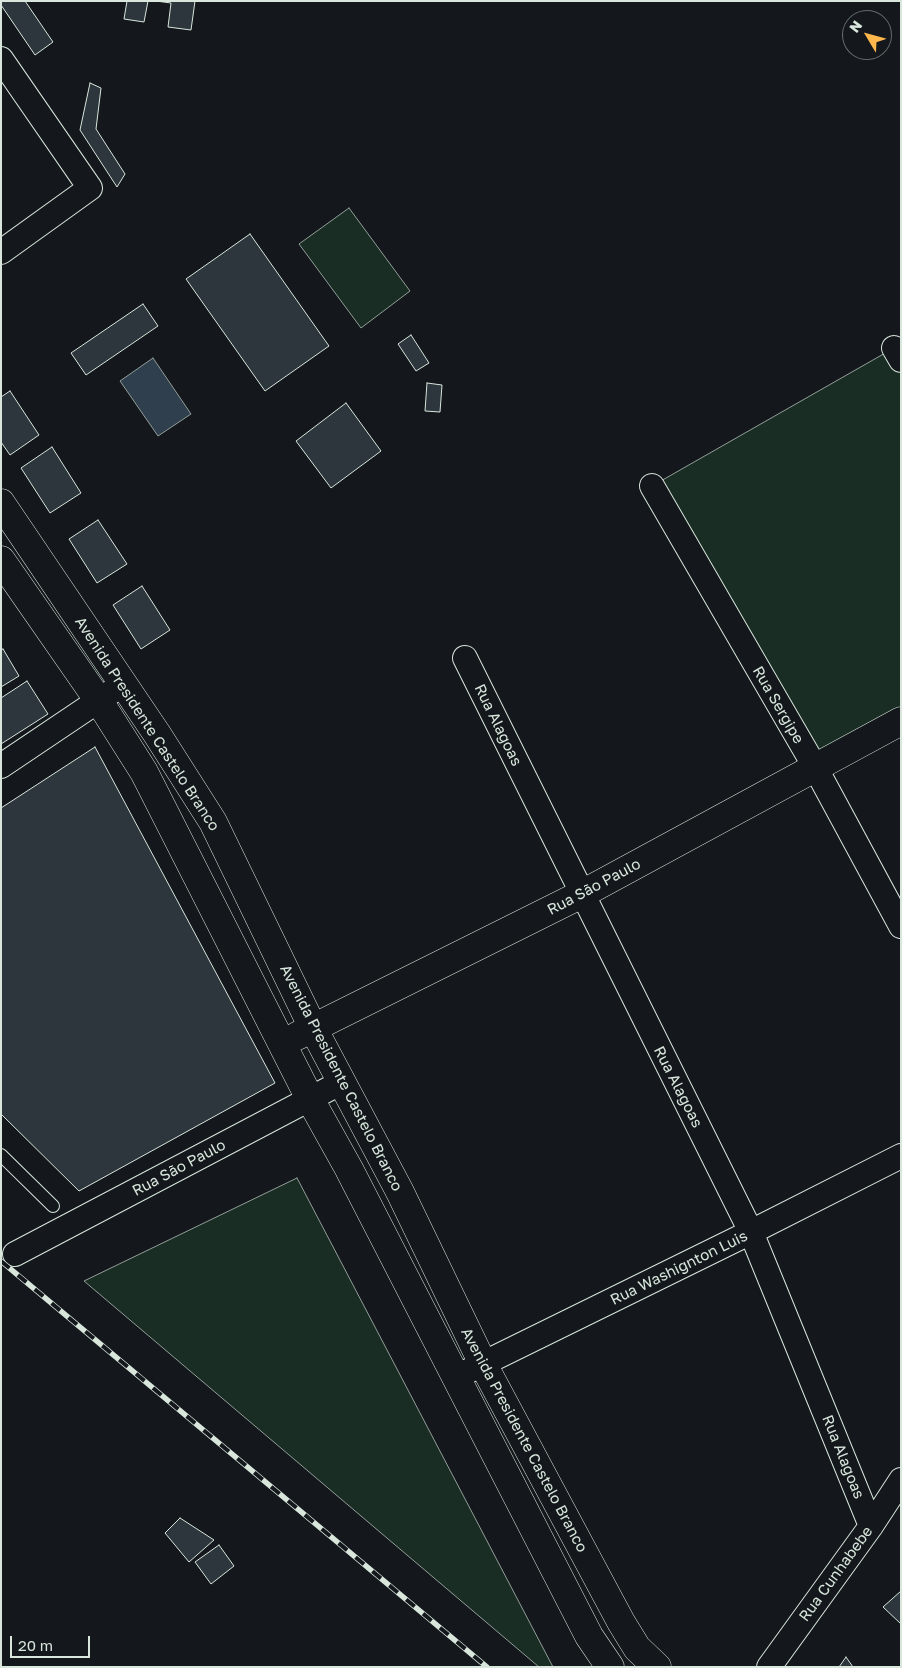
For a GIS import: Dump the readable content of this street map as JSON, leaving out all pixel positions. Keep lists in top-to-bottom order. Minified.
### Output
{"streets":{"street":["Rua Sergipe","Avenida Presidente Castelo Branco","Rua Alagoas","Rua São Paulo","Rua Washignton Luis","Rua Cunhabebe"]},"crossings":[["Rua Sergipe","Rua São Paulo"],["Avenida Presidente Castelo Branco","Rua São Paulo"],["Avenida Presidente Castelo Branco","Rua Washignton Luis"],["Rua Alagoas","Rua São Paulo"],["Rua Alagoas","Rua Washignton Luis"],["Rua Alagoas","Rua Cunhabebe"]],"scale_bar":"20 m","north":"top left"}
